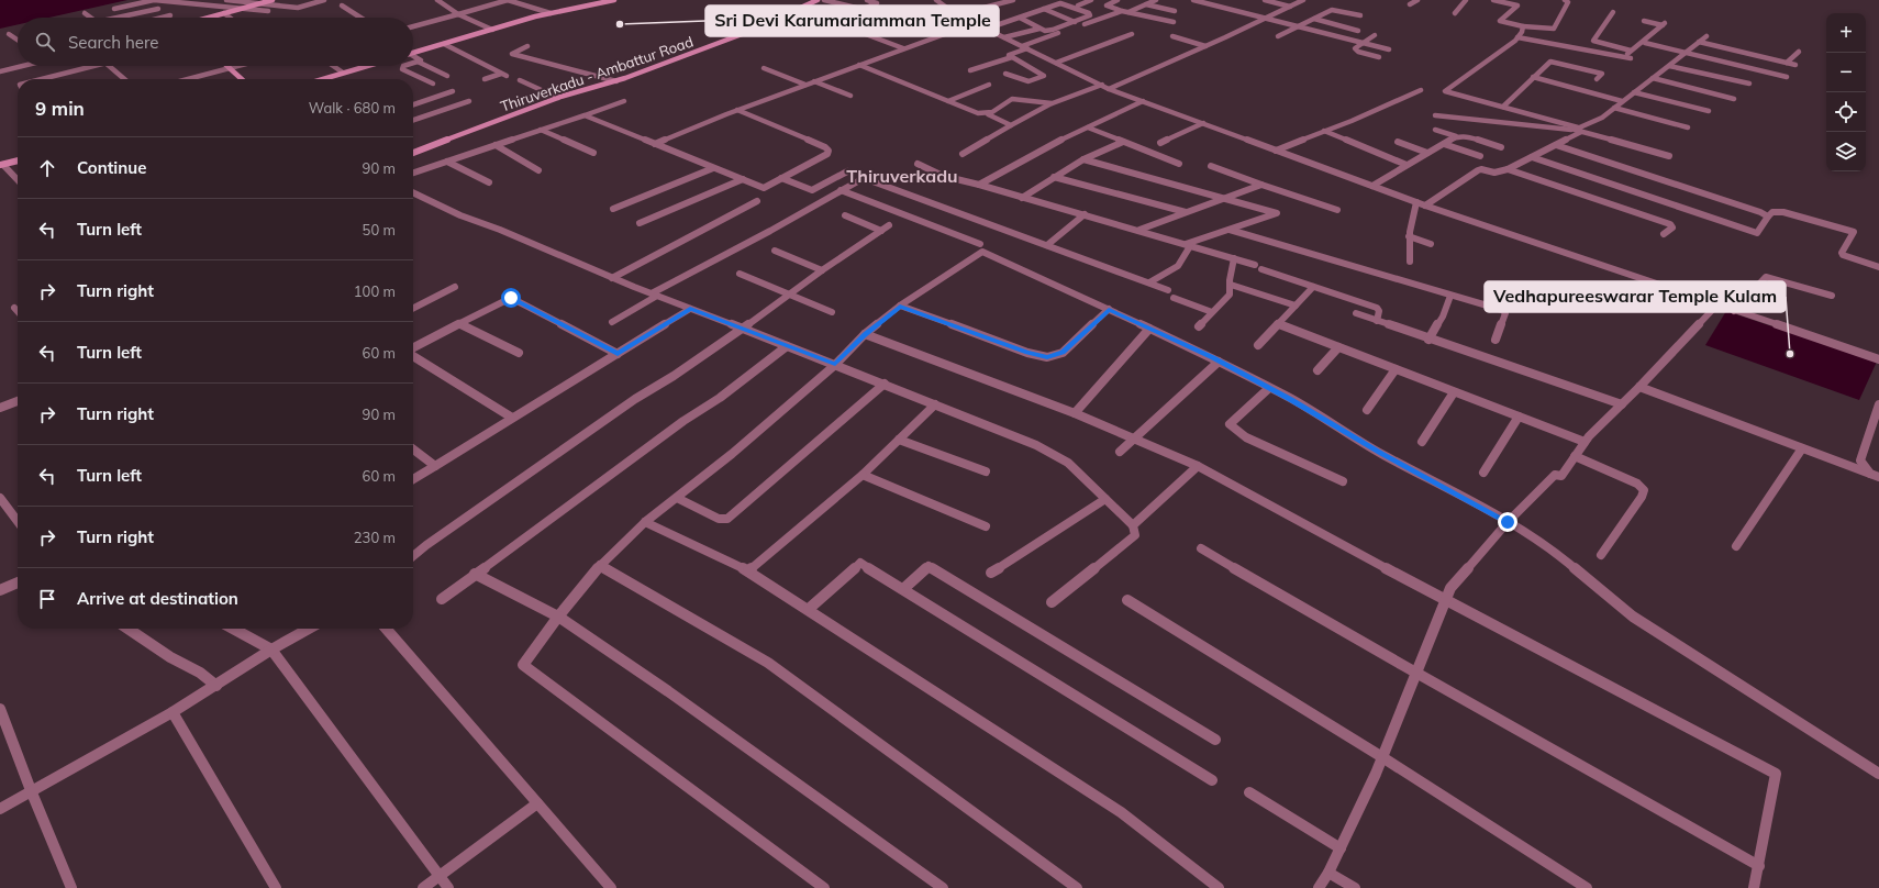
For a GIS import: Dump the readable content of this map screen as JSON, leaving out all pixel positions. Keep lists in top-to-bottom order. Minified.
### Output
{"streets":{"street":["Thiruverkadu - Ambattur Road"]},"districts":["Thiruverkadu"],"places":["Sri Devi Karumariamman Temple","Vedhapureeswarar Temple Kulam"],"page":{"map_buttons":["+","−"],"search":"Search here","heading":["9 min","Walk · 680 m"],"list":[["Continue","90 m"],["Turn left","50 m"],["Turn right","100 m"],["Turn left","60 m"],["Turn right","90 m"],["Turn left","60 m"],["Turn right","230 m"],"Arrive at destination"]}}
